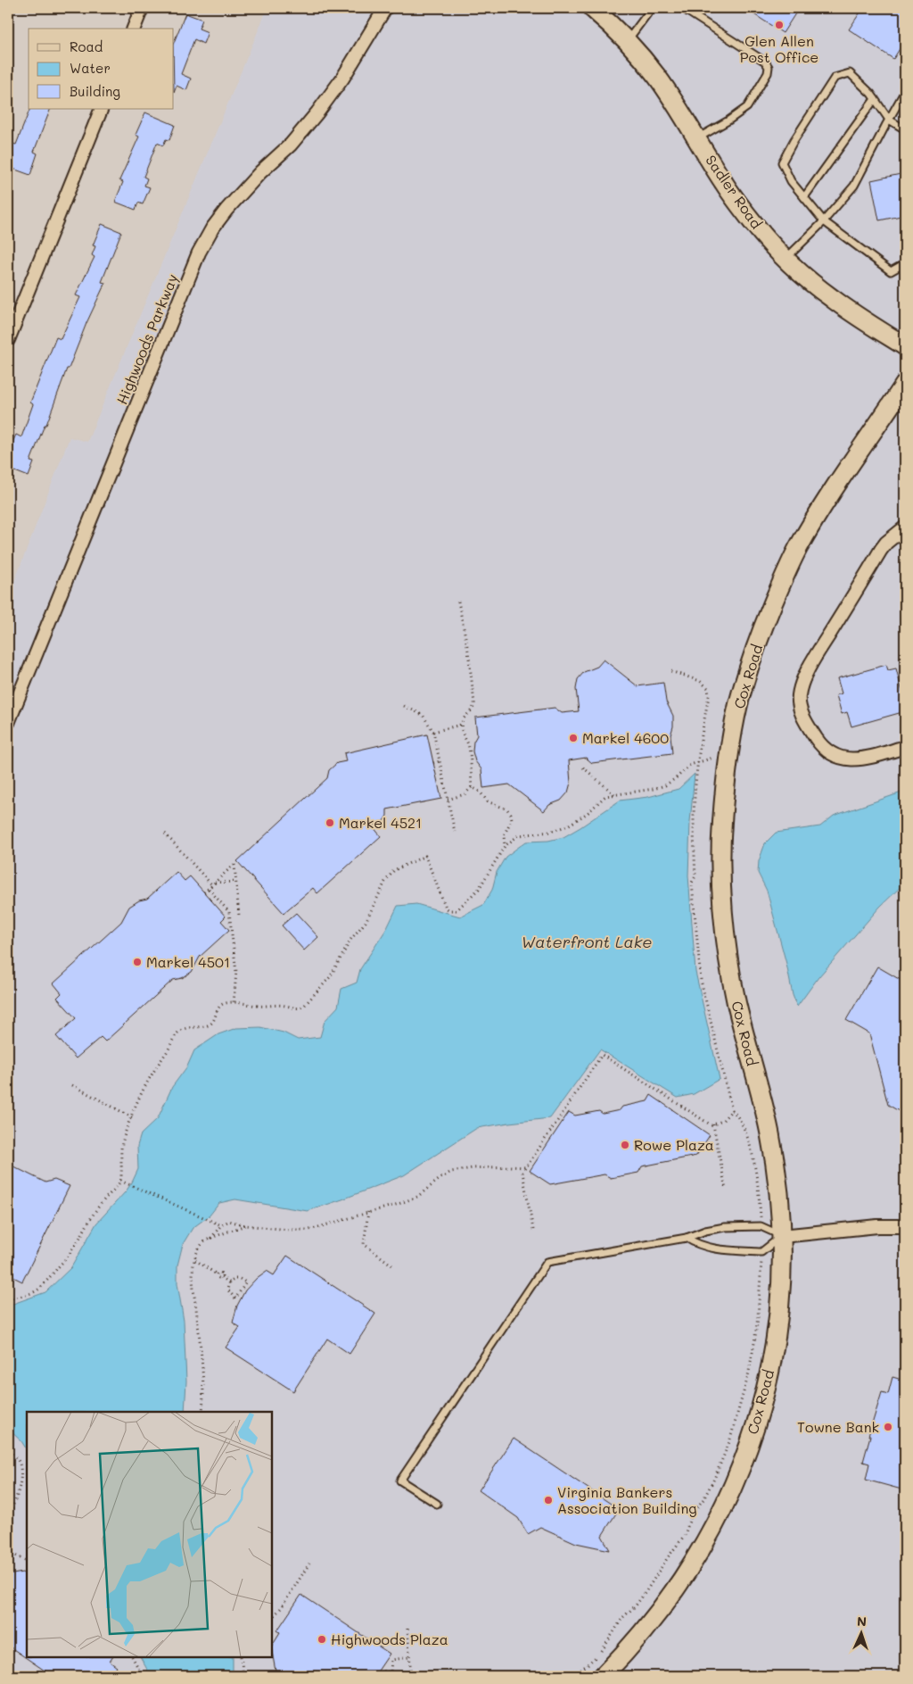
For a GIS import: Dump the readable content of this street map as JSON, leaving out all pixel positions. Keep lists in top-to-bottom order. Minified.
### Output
{"streets":{"main road":["Sadler Road","Cox Road"],"street":["Highwoods Parkway"]},"water":["Waterfront Lake"],"places":["Glen Allen Post Office","Markel 4600","Markel 4521","Markel 4501","Rowe Plaza","Towne Bank","Virginia Bankers Association Building","Highwoods Plaza"],"legend":["Road","Water","Building"],"north":"top"}
